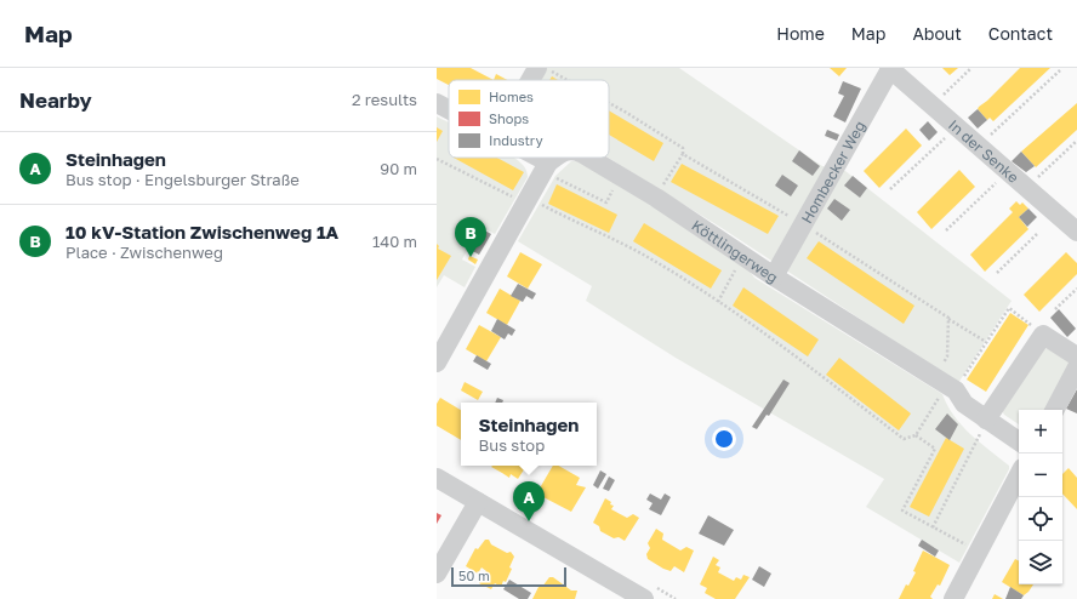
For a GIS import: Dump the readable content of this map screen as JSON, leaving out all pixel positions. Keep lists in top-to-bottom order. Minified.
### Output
{"streets":{"street":["In der Senke","Hombecker Weg","Köttlingerweg"]},"crossings":[["In der Senke","Hombecker Weg"],["Hombecker Weg","Köttlingerweg"]],"legend":["Homes","Shops","Industry"],"scale_bar":"50 m","page":{"header":"Map","nav":["Home","Map","About","Contact"],"heading":["Nearby","2 results"],"list":[{"mark":"A","name":"Steinhagen","note":"Bus stop · Engelsburger Straße","value":"90 m"},{"mark":"B","name":"10 kV-Station Zwischenweg 1A","note":"Place · Zwischenweg","value":"140 m"}],"pins":["B","A"],"popup":["Steinhagen","Bus stop"],"map_buttons":["+","−"],"scale":"50 m"}}
